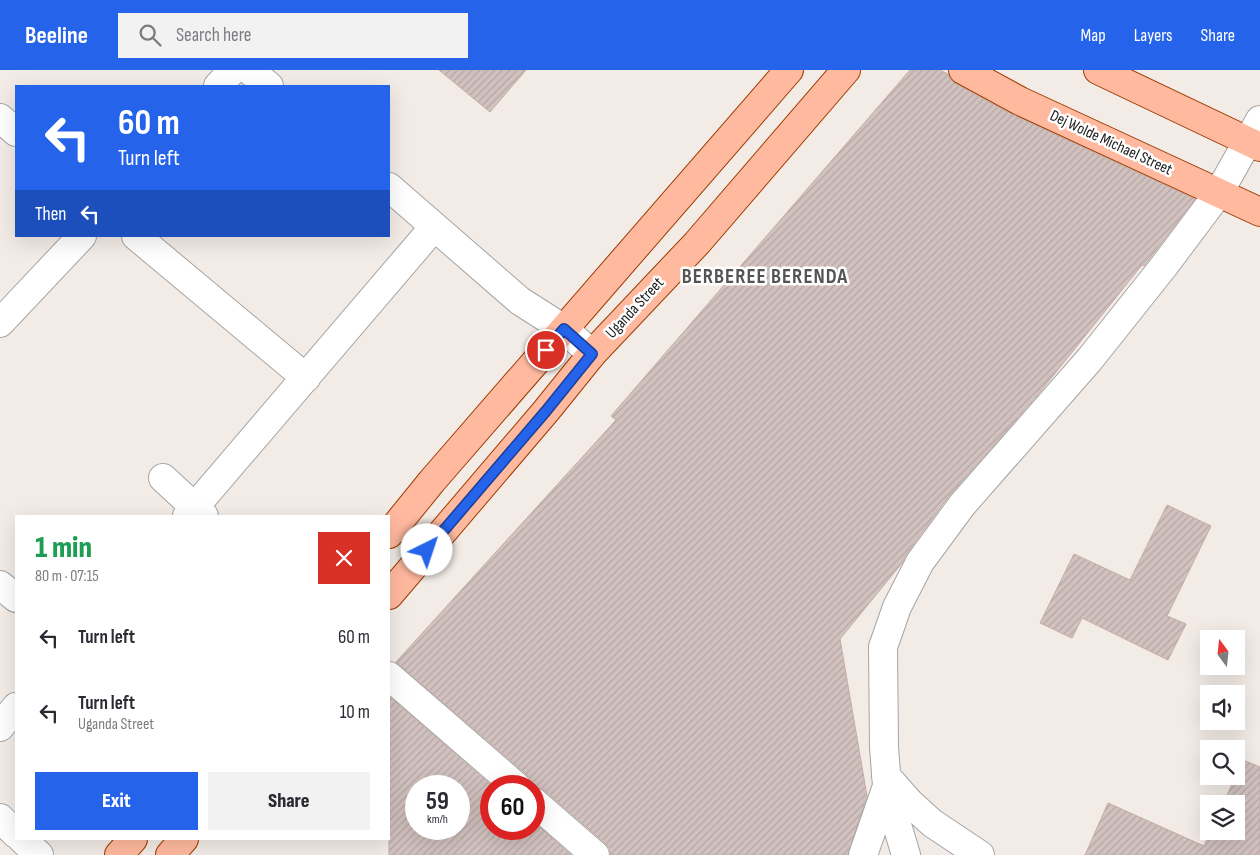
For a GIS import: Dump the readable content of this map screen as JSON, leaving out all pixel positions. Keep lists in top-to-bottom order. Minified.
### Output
{"streets":{"main road":["Dej Wolde Michael Street","Uganda Street"]},"districts":["BERBEREE BERENDA"],"north":"top","page":{"header":"Beeline","search":"Search here","nav":["Map","Layers","Share"],"turn":["60 m","Turn left"],"then":"Then","heading":["1 min","80 m · 07:15"],"list":[{"name":"Turn left","value":"60 m"},{"name":"Turn left","note":"Uganda Street","value":"10 m"}],"buttons":["Exit","Share"],"speed":"59 km/h","limit":"60"}}
